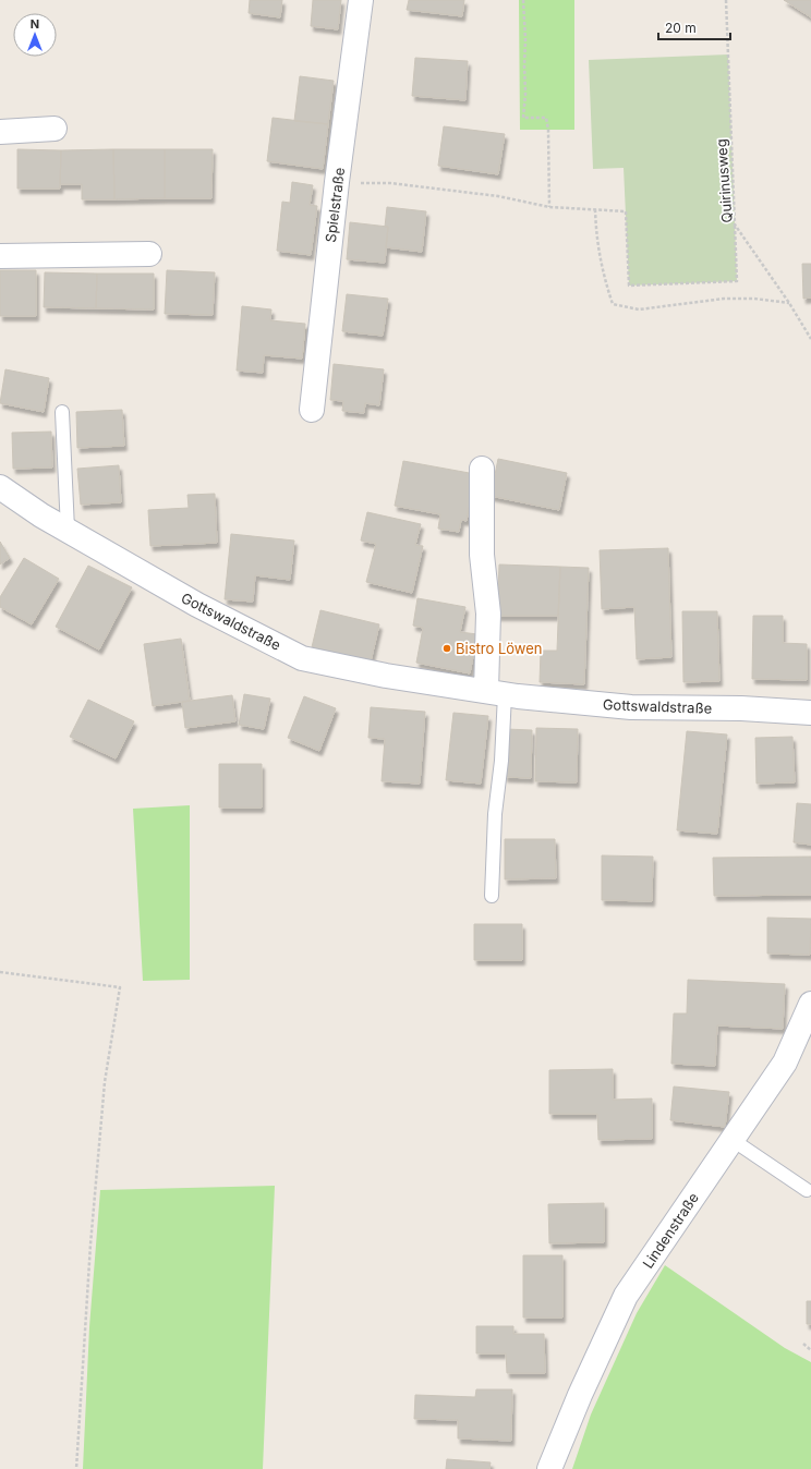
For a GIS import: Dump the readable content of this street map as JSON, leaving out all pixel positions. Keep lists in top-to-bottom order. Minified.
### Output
{"streets":{"street":["Spielstraße","Gottswaldstraße","Lindenstraße"],"path":["Quirinusweg"]},"places":["Bistro Löwen"],"scale_bar":"20 m","north":"top"}
